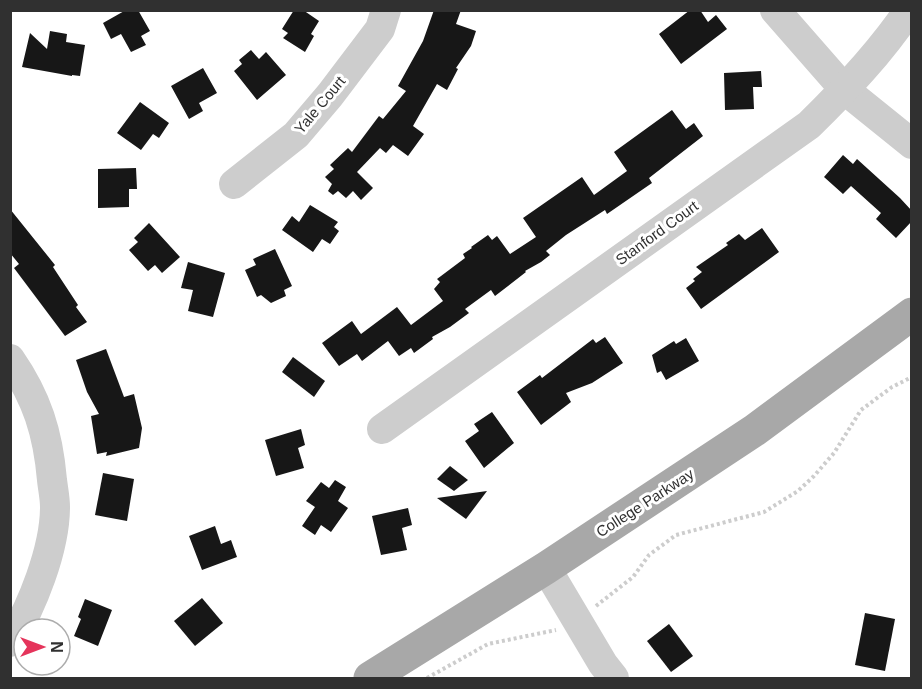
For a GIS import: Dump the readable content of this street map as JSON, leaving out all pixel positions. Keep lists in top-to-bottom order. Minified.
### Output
{"streets":{"main road":["College Parkway"],"street":["Yale Court","Stanford Court"]},"north":"right"}
